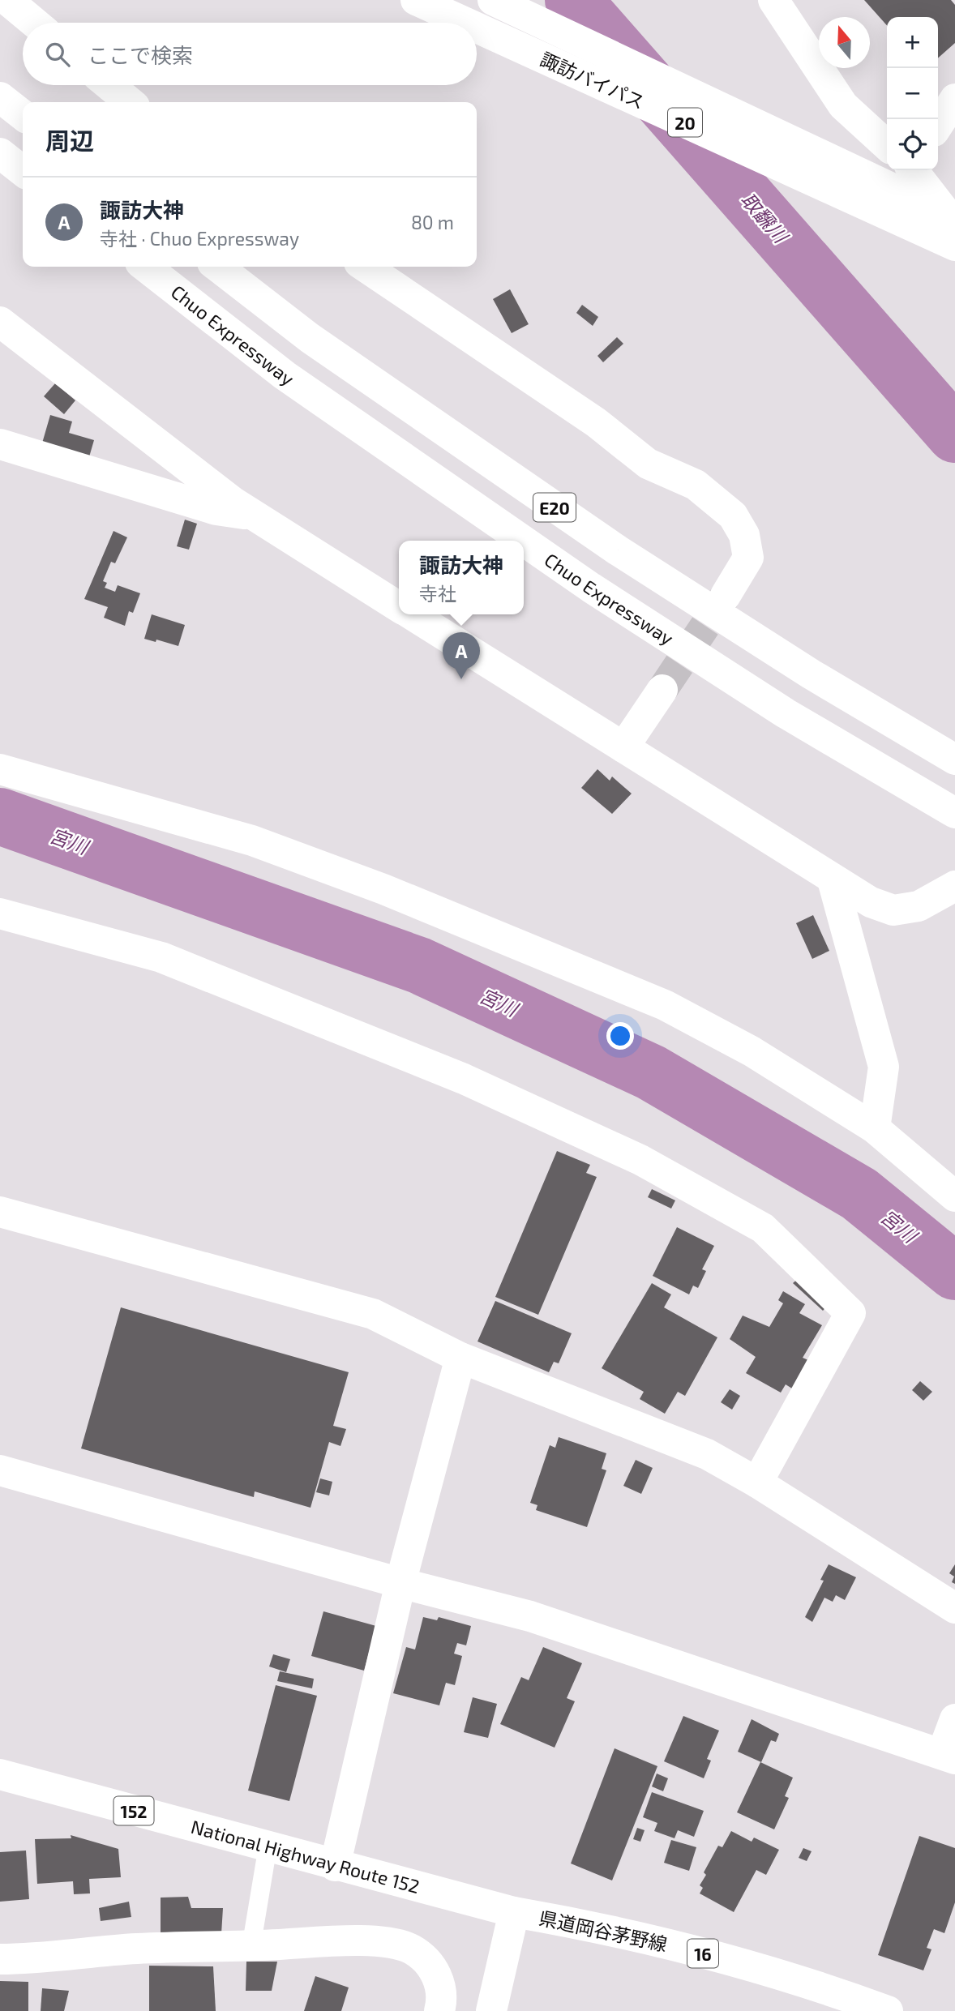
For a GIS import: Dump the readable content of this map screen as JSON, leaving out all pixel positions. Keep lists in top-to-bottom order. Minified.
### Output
{"streets":{"main road":["諏訪バイパス","20","Chuo Expressway","E20","152","National Highway Route 152","県道岡谷茅野線","16"]},"crossings":[["National Highway Route 152","県道岡谷茅野線"]],"water":["取飜川","宮川"],"north":"top","page":{"map_buttons":["+","−"],"search":"ここで検索","heading":"周辺","list":[{"mark":"A","name":"諏訪大神","note":"寺社 · Chuo Expressway","value":"80 m"}],"popup":["諏訪大神","寺社"],"pins":"A"}}
